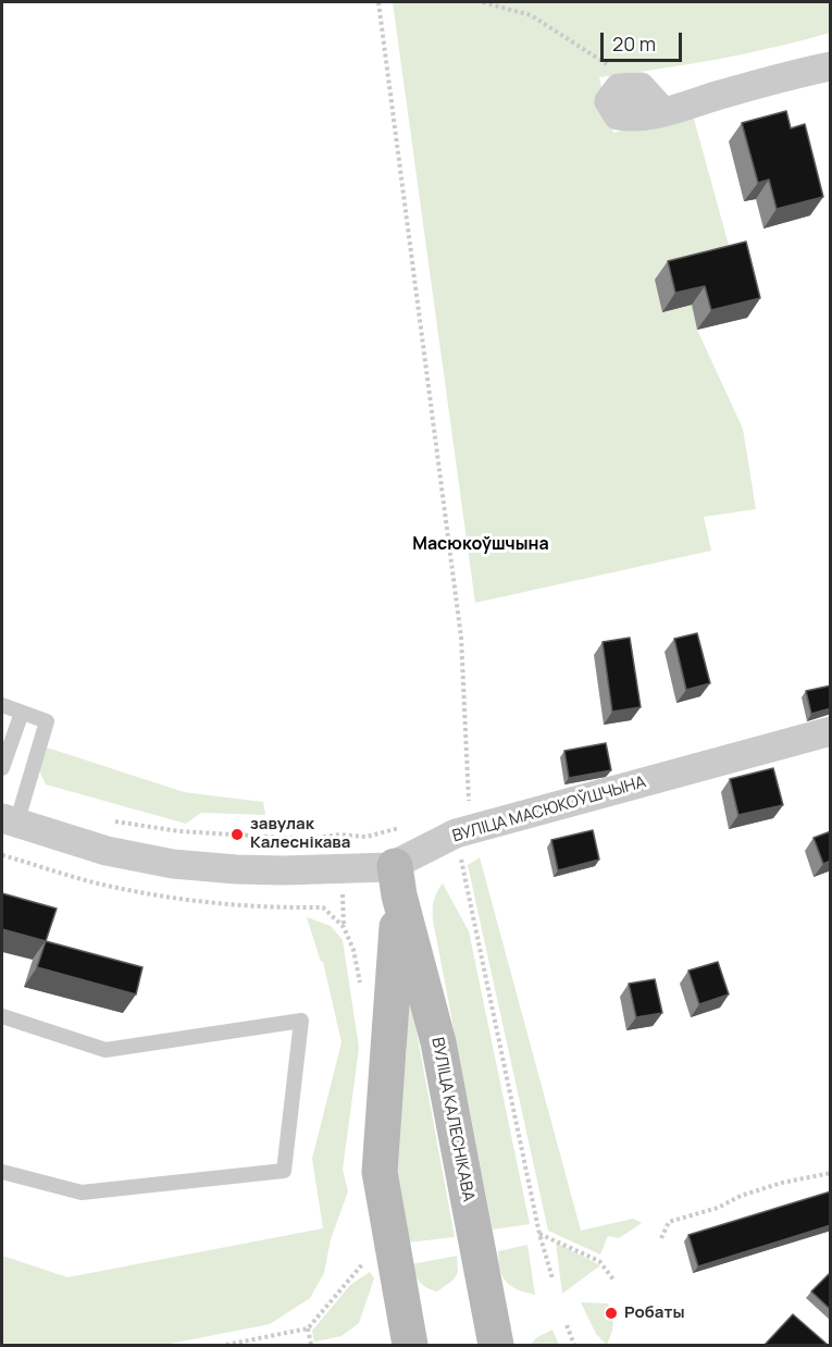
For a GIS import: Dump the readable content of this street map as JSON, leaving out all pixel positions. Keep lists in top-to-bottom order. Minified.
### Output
{"streets":{"street":["ВУЛІЦА МАСЮКОЎШЧЫНА","ВУЛІЦА КАЛЕСНІКАВА"]},"crossings":[["ВУЛІЦА МАСЮКОЎШЧЫНА","ВУЛІЦА КАЛЕСНІКАВА"]],"districts":["Масюкоўшчына"],"places":["завулак Калеснікава","Робаты"],"scale_bar":"20 m"}
